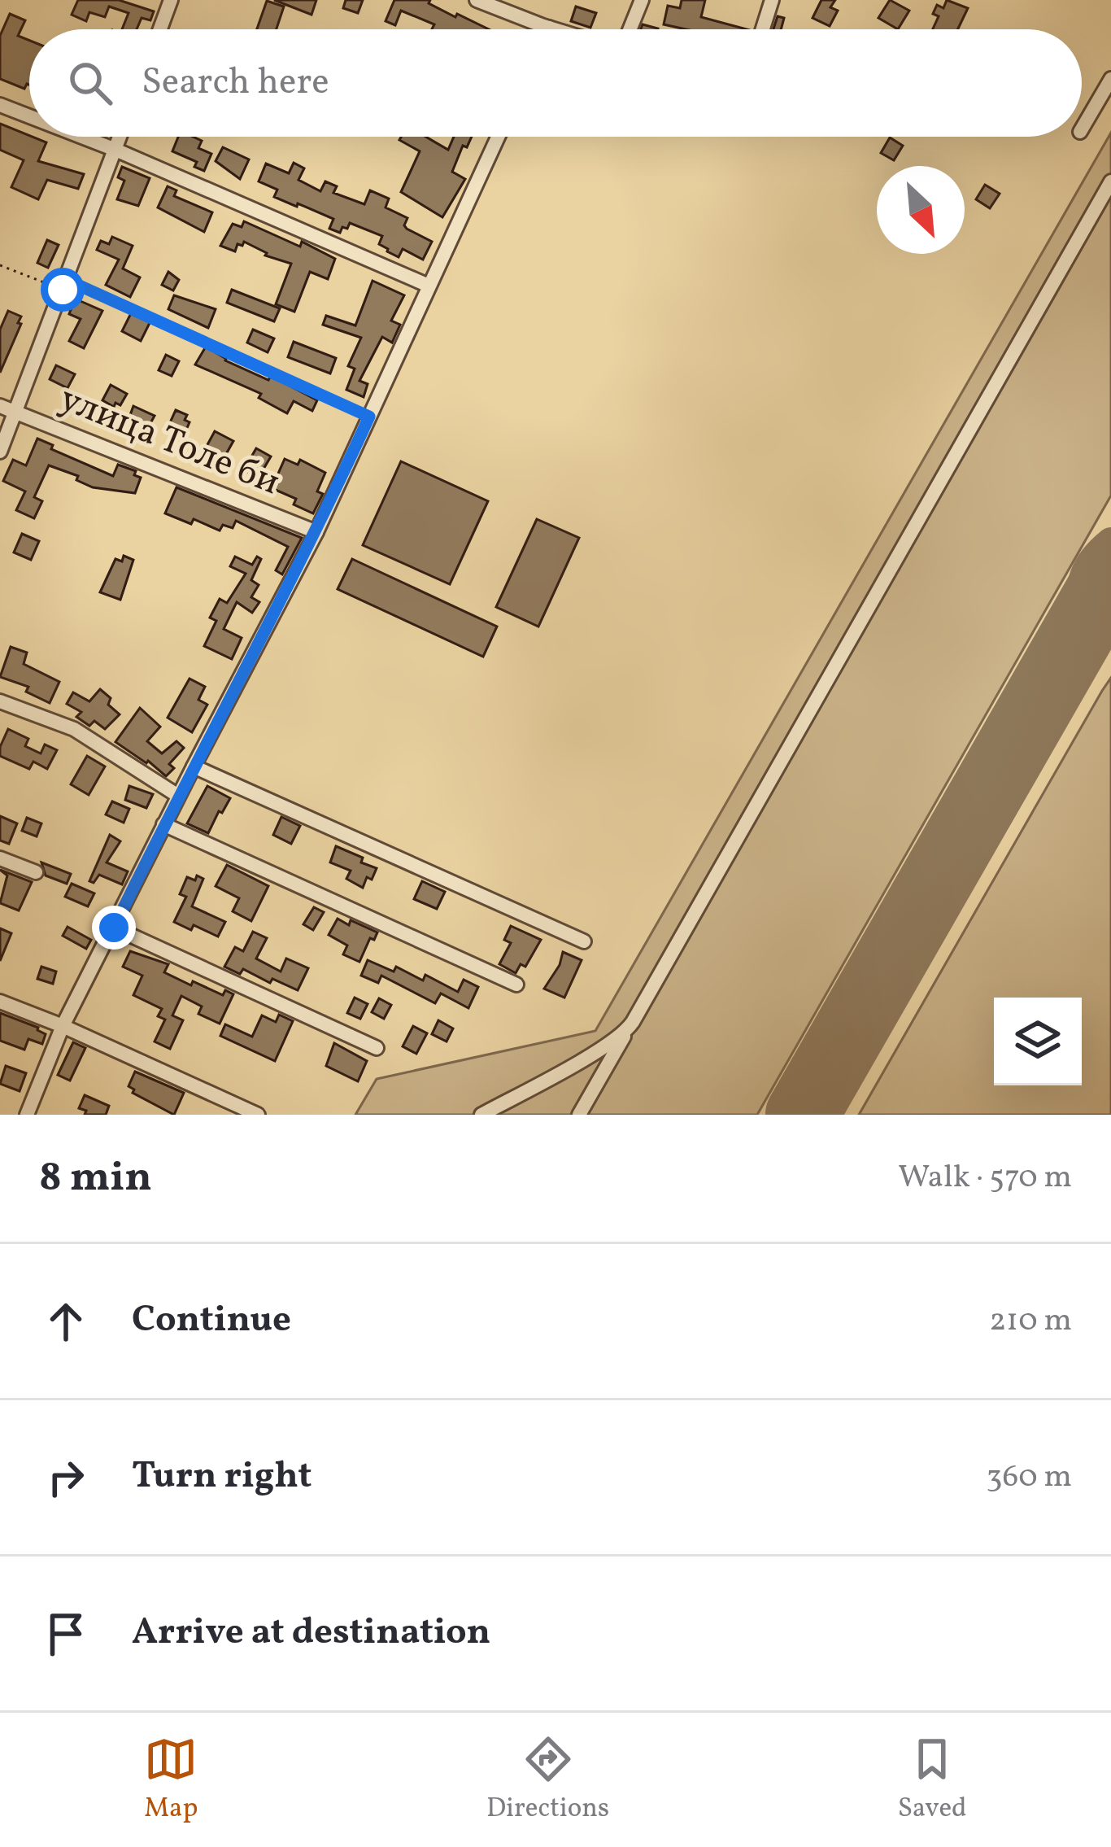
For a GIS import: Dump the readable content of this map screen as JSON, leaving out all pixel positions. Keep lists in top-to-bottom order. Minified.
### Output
{"streets":{"street":["улица Толе би"]},"north":"bottom right","page":{"search":"Search here","heading":["8 min","Walk · 570 m"],"list":[["Continue","210 m"],["Turn right","360 m"],"Arrive at destination"],"nav":["Map","Directions","Saved"]}}
